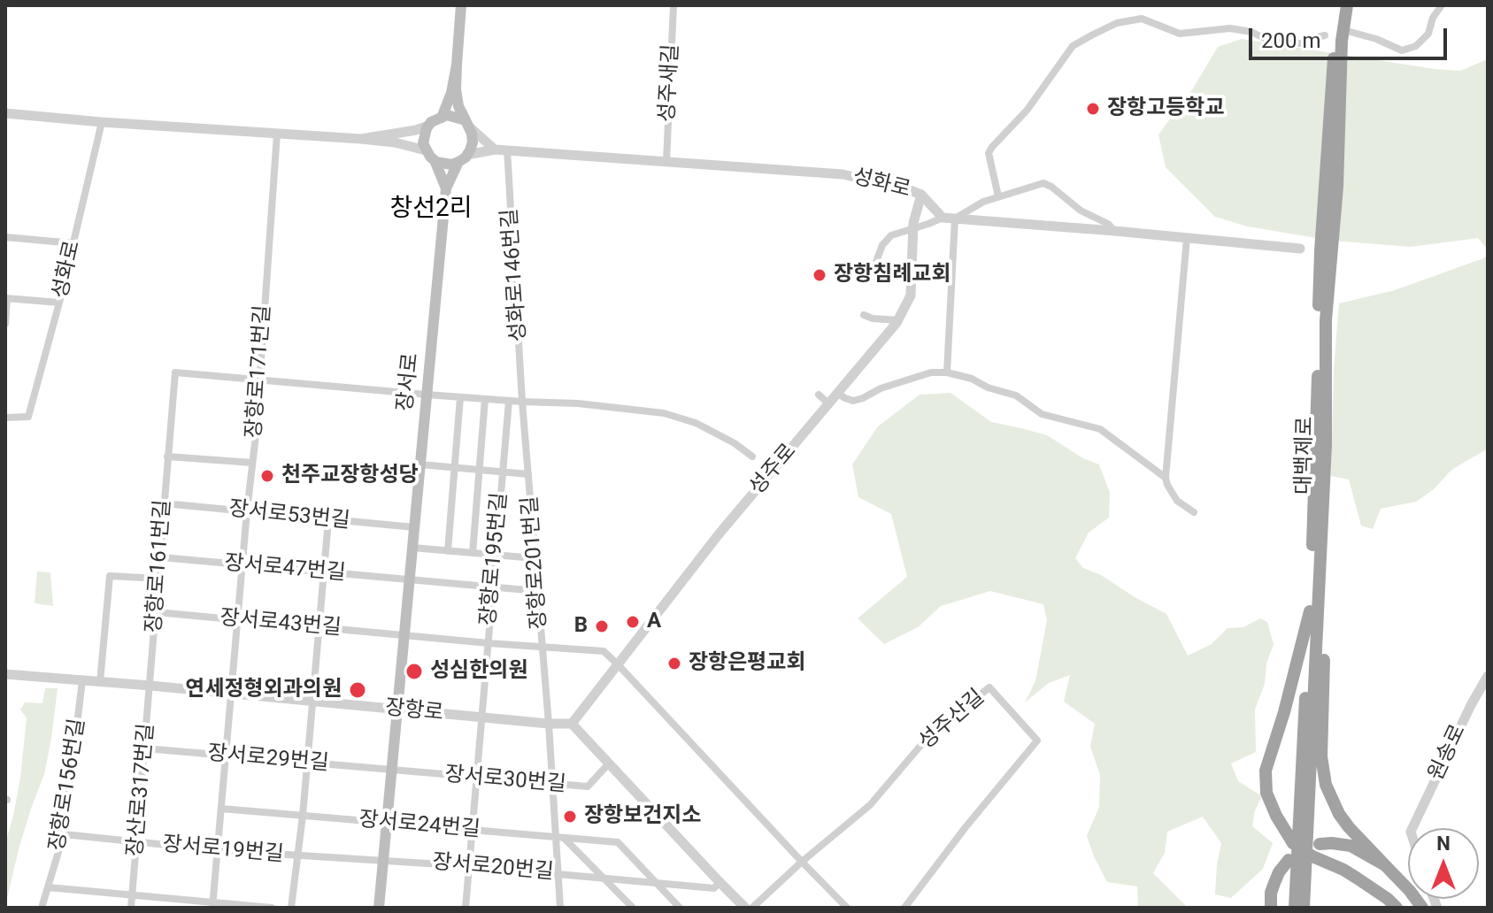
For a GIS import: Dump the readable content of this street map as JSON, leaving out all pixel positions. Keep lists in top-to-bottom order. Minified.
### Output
{"streets":{"highway":["대백제로"],"main road":["장서로"],"street":["성주새길","성화로","성화로146번길","장항로171번길","성주로","장서로53번길","장항로195번길","장항로201번길","장항로161번길","장서로47번길","장서로43번길","장항로","성주산길","원송로","장서로29번길","장서로30번길","장항로156번길","장산로317번길","장서로24번길","장서로19번길","장서로20번길"]},"crossings":[["성주새길","성화로"],["성화로","성화로146번길"],["성화로","성주로"],["성화로146번길","장항로201번길"],["장항로171번길","장서로53번길"],["장항로171번길","장항로161번길"],["장항로171번길","장서로47번길"],["장항로171번길","장서로43번길"],["장항로171번길","장항로"],["장항로171번길","장서로29번길"],["장항로171번길","장서로24번길"],["장항로171번길","장서로19번길"],["장서로","장서로53번길"],["장서로","장서로47번길"],["장서로","장서로43번길"],["장서로","장항로"],["장서로","장서로29번길"],["장서로","장서로30번길"],["장서로","장서로24번길"],["장서로","장서로19번길"],["장서로","장서로20번길"],["성주로","장서로43번길"],["성주로","장항로"],["장서로53번길","장항로161번길"],["장항로195번길","장서로43번길"],["장항로195번길","장항로"],["장항로195번길","장서로30번길"],["장항로195번길","장서로24번길"],["장항로195번길","장서로20번길"],["장항로201번길","장서로43번길"],["장항로201번길","장항로"],["장항로201번길","장서로30번길"],["장항로201번길","장서로24번길"],["장항로201번길","장서로20번길"],["장항로161번길","장서로47번길"],["장항로161번길","장서로43번길"],["장항로161번길","장항로"],["장항로161번길","장산로317번길"],["장항로","장항로156번길"],["장항로","장산로317번길"],["장서로29번길","장서로30번길"],["장서로29번길","장산로317번길"],["장항로156번길","장서로19번길"],["장산로317번길","장서로19번길"],["장서로24번길","장서로20번길"],["장서로19번길","장서로20번길"]],"districts":["창선2리"],"places":["장항고등학교","장항침례교회","천주교장항성당","A","B","장항은평교회","성심한의원","연세정형외과의원","장항보건지소"],"scale_bar":"200 m","north":"top"}
